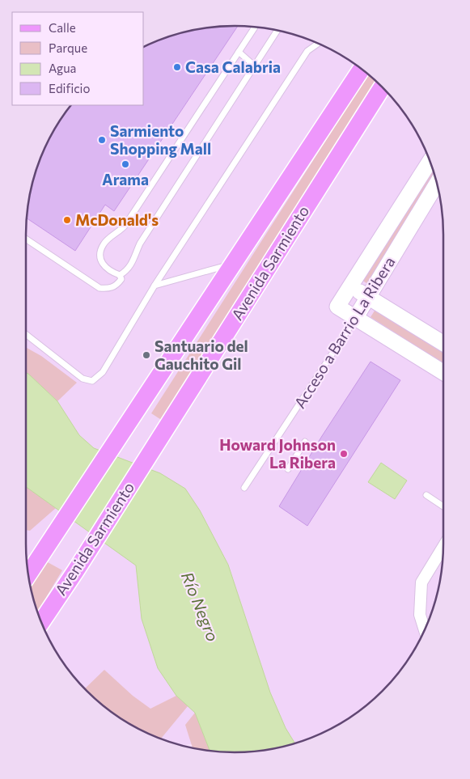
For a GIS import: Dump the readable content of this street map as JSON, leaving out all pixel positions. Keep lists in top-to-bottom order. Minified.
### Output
{"streets":{"main road":["Avenida Sarmiento"],"street":["Acceso a Barrio La Ribera"]},"water":["Río Negro"],"places":["Casa Calabria","Sarmiento Shopping Mall","Arama","McDonald's","Santuario del Gauchito Gil","Howard Johnson La Ribera"],"legend":["Calle","Parque","Agua","Edificio"]}
